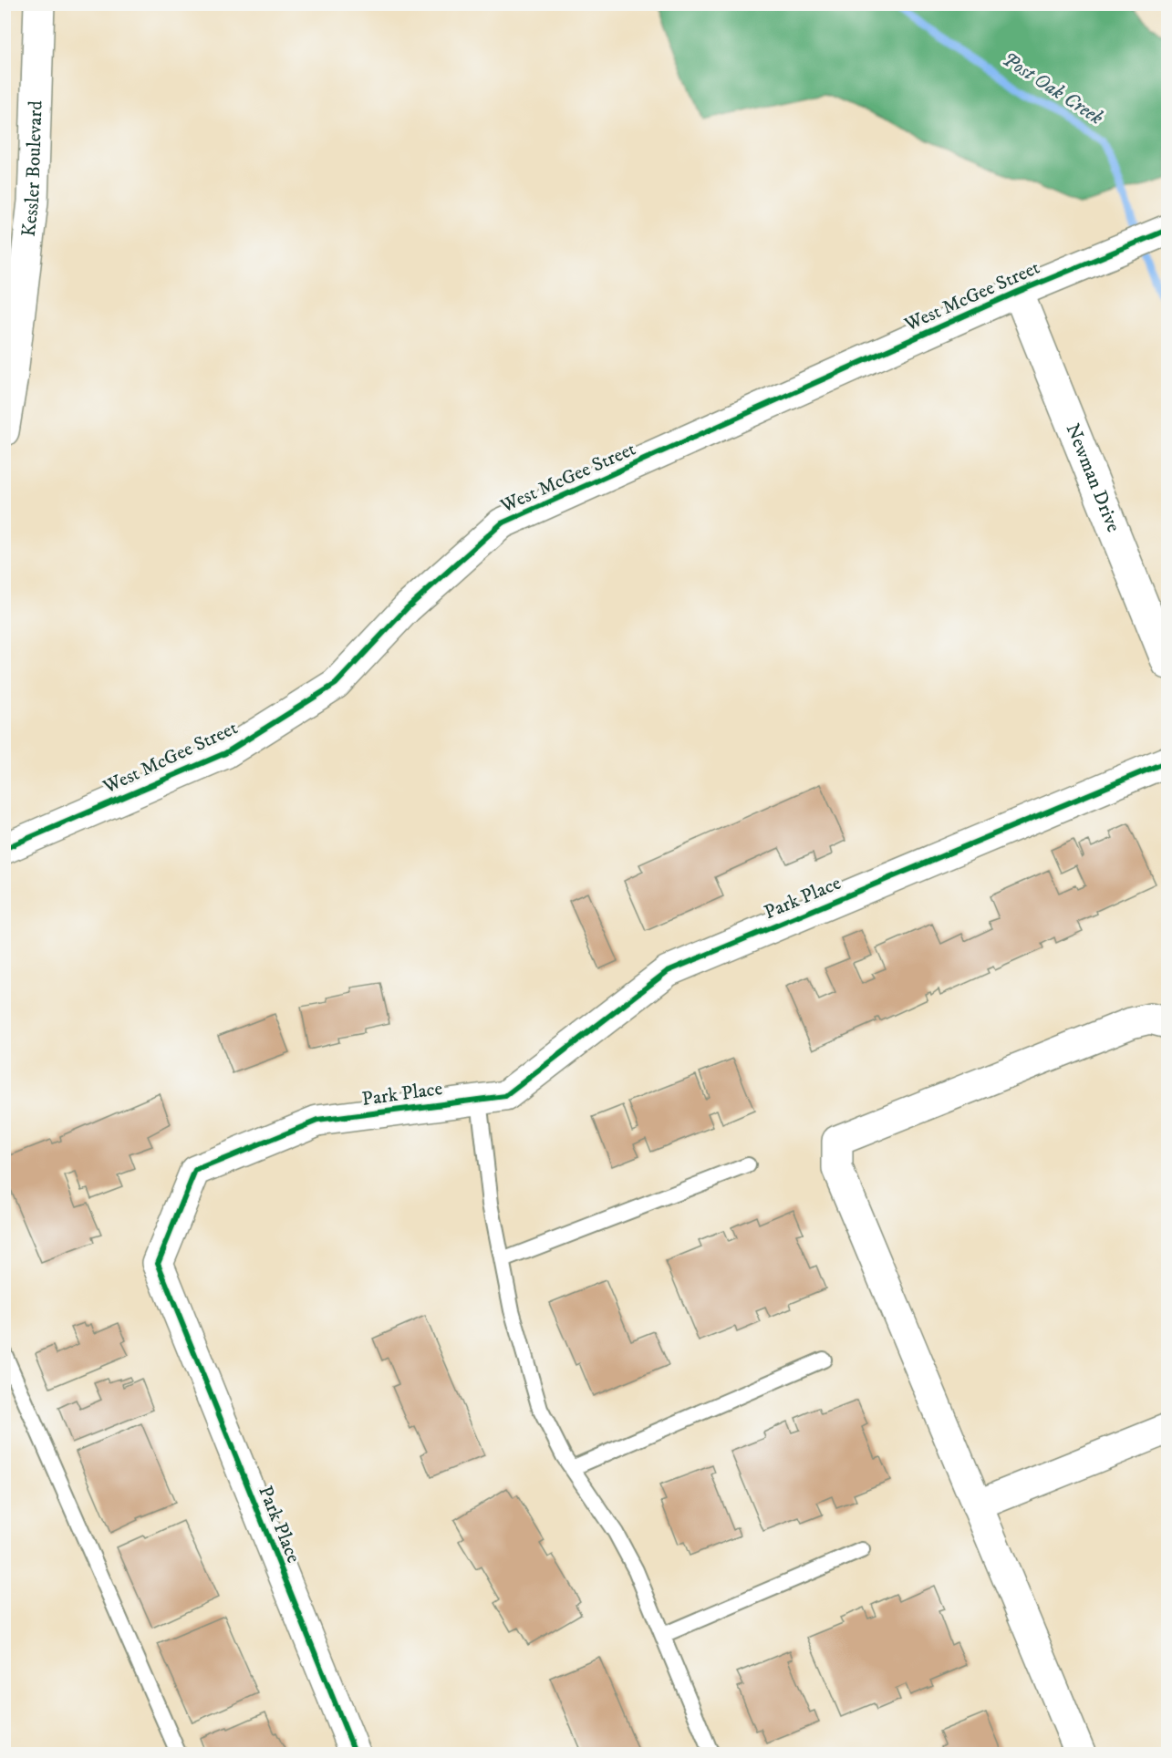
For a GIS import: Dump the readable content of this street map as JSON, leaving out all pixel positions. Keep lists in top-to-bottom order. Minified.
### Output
{"streets":{"street":["Kessler Boulevard","West McGee Street","Newman Drive","Park Place"]},"crossings":[["West McGee Street","Newman Drive"]],"water":["Post Oak Creek"]}
